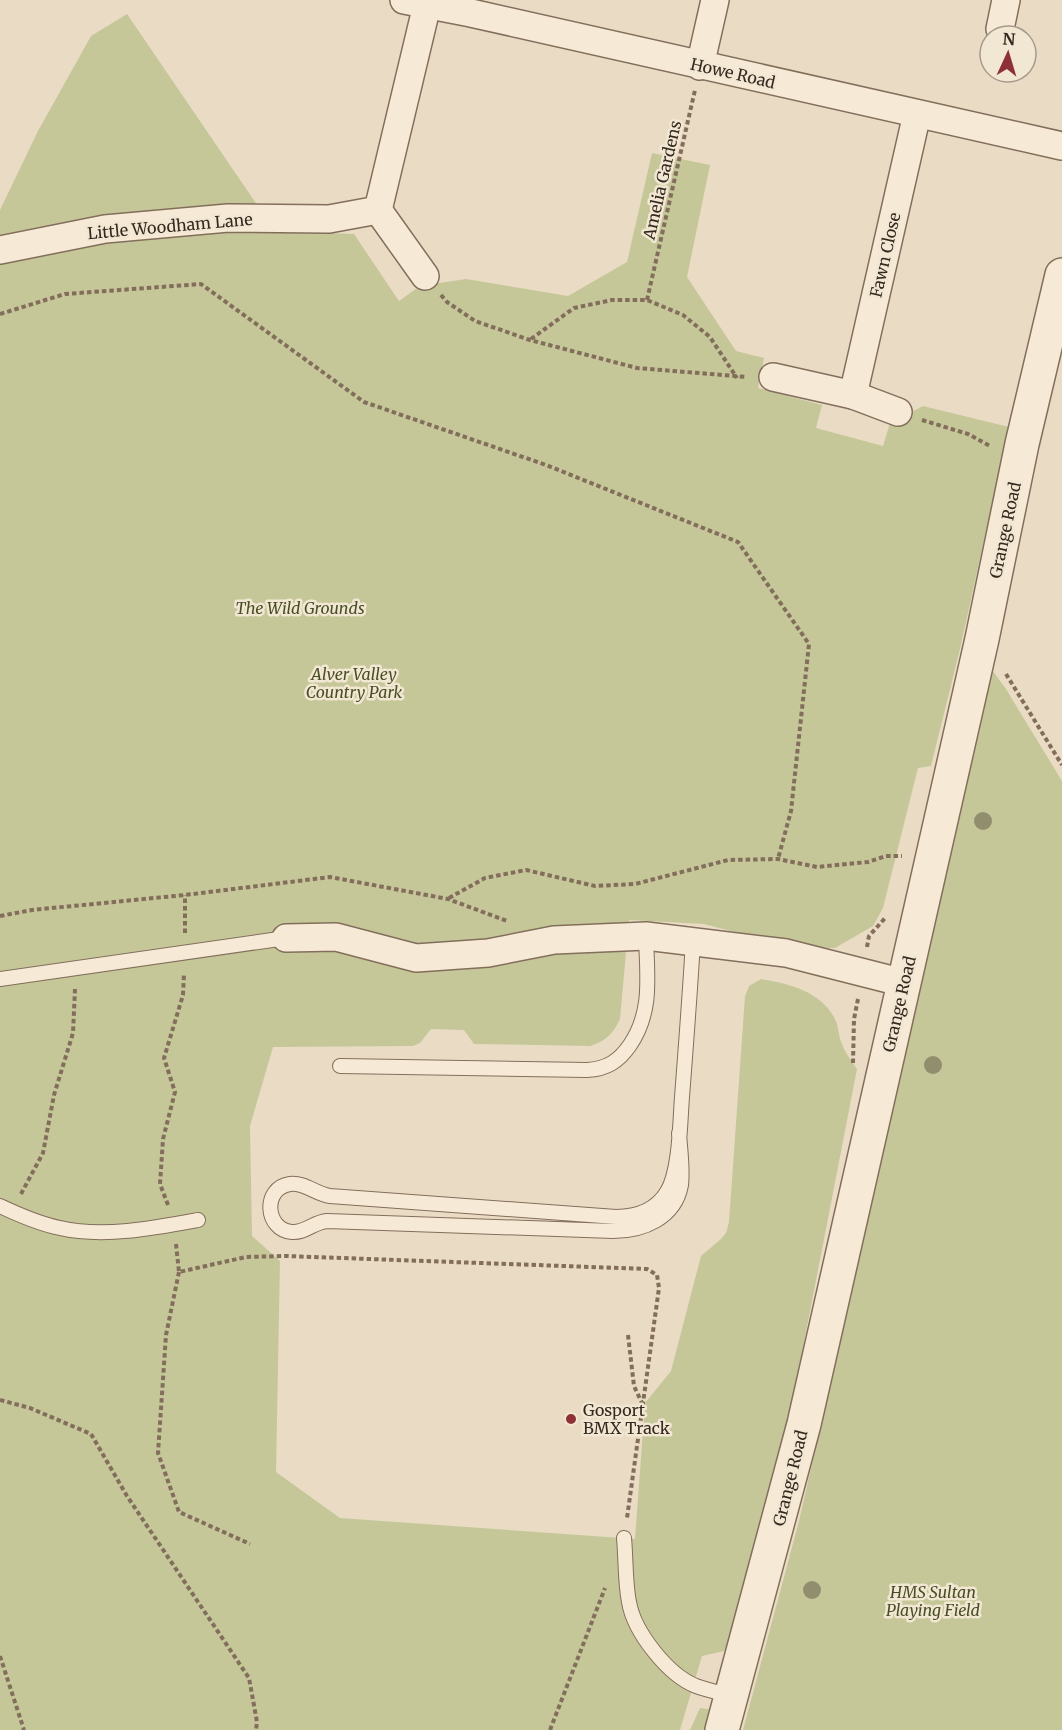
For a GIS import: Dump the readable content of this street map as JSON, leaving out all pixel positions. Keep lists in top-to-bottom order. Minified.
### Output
{"streets":{"street":["Howe Road","Little Woodham Lane","Fawn Close","Grange Road"],"path":["Amelia Gardens"]},"crossings":[["Howe Road","Amelia Gardens"],["Howe Road","Fawn Close"]],"parks":["The Wild Grounds","Alver Valley Country Park","HMS Sultan Playing Field"],"places":["Gosport BMX Track"],"north":"top"}
